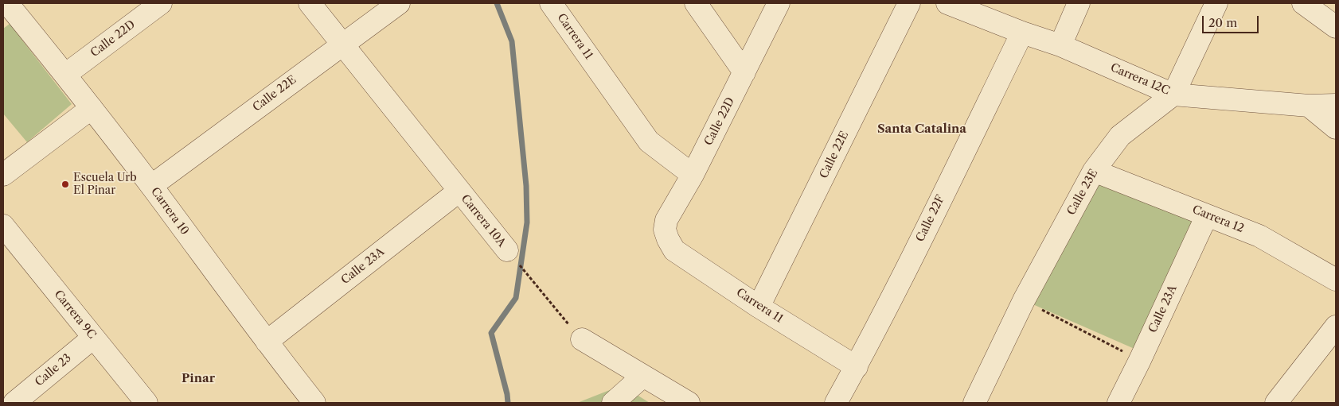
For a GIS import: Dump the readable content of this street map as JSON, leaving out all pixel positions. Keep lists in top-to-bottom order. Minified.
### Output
{"streets":{"street":["Carrera 11","Calle 22D","Carrera 12C","Calle 22E","Calle 23E","Carrera 10","Calle 22F","Carrera 12","Carrera 10A","Calle 23A","Carrera 9C","Calle 23"]},"crossings":[["Carrera 11","Calle 22D"],["Carrera 11","Calle 22E"],["Carrera 11","Calle 22F"],["Calle 22D","Carrera 10"],["Carrera 12C","Calle 23E"],["Carrera 12C","Calle 22F"],["Calle 22E","Carrera 10"],["Calle 22E","Carrera 10A"],["Calle 23E","Carrera 12"],["Carrera 10","Calle 23A"],["Carrera 12","Calle 23A"],["Carrera 10A","Calle 23A"],["Carrera 9C","Calle 23"]],"districts":["Santa Catalina","Pinar"],"places":["Escuela Urb El Pinar"],"scale_bar":"20 m"}
